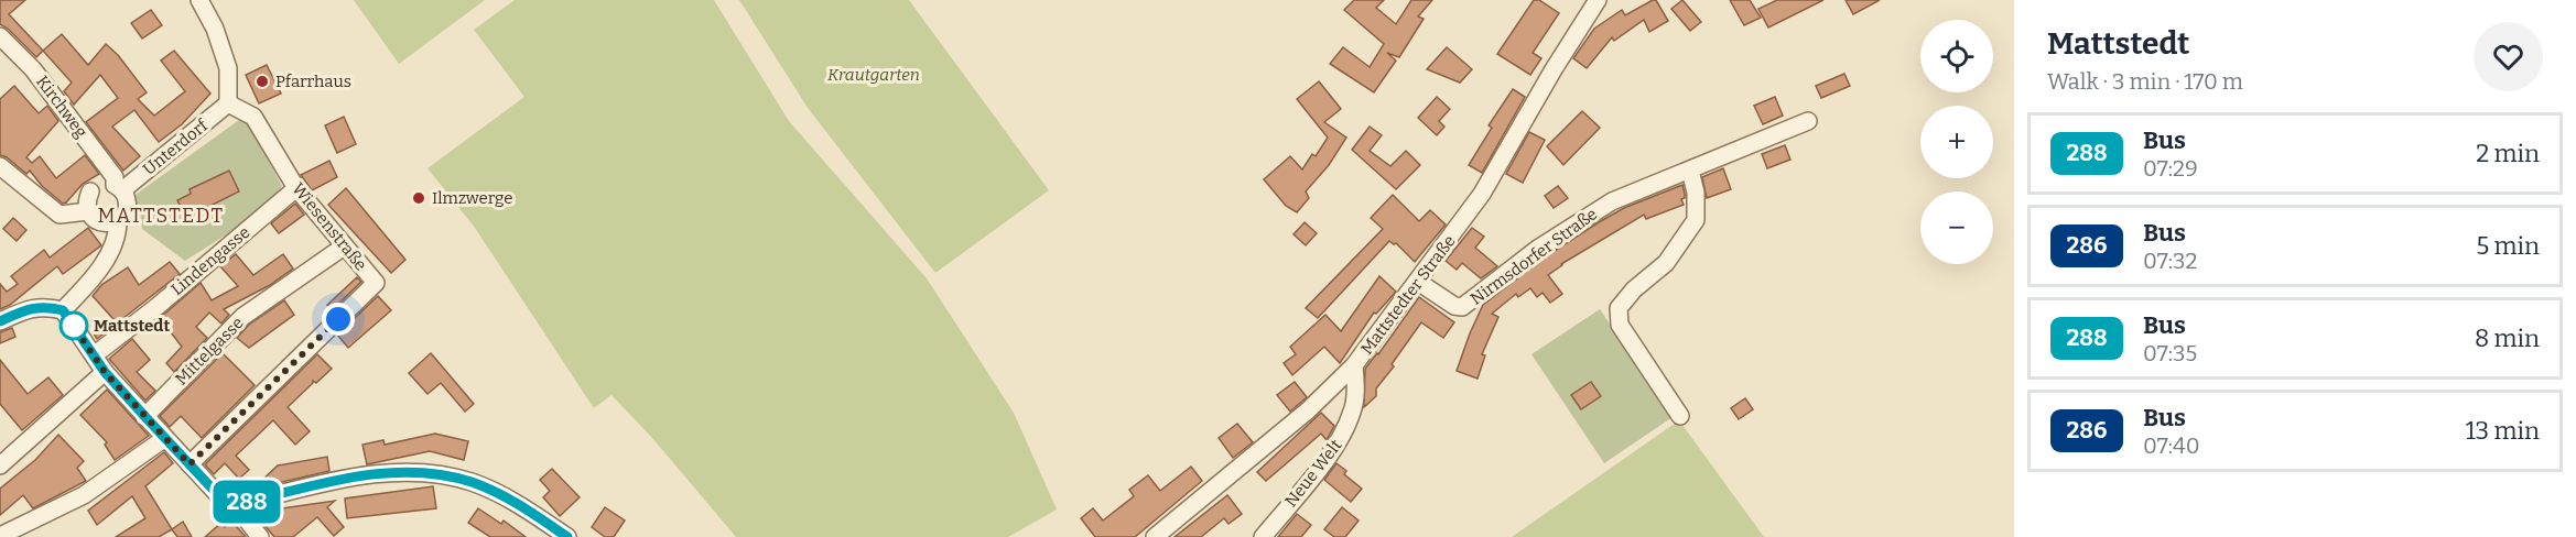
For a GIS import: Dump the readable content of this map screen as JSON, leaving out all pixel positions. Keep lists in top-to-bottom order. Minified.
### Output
{"streets":{"street":["Kirchweg","Unterdorf","Wiesenstraße","Nirmsdorfer Straße","Lindengasse","Mattstedter Straße","Mittelgasse","Neue Welt"]},"crossings":[["Kirchweg","Unterdorf"],["Unterdorf","Wiesenstraße"],["Wiesenstraße","Lindengasse"],["Wiesenstraße","Mittelgasse"],["Nirmsdorfer Straße","Mattstedter Straße"],["Mattstedter Straße","Neue Welt"]],"districts":["MATTSTEDT"],"parks":["Krautgarten"],"places":["Pfarrhaus","Ilmzwerge","Mattstedt"],"lines":["bus line 288"],"page":{"on_map":"288","heading":["Mattstedt","Walk · 3 min · 170 m"],"map_buttons":["+","−"],"list":[{"mark":"288","name":"Bus","note":"07:29","value":"2 min"},{"mark":"286","name":"Bus","note":"07:32","value":"5 min"},{"mark":"288","name":"Bus","note":"07:35","value":"8 min"},{"mark":"286","name":"Bus","note":"07:40","value":"13 min"}]}}
